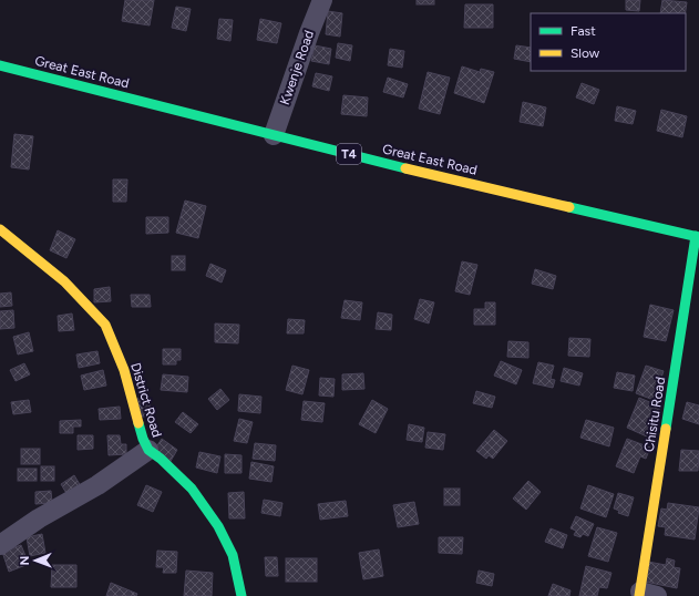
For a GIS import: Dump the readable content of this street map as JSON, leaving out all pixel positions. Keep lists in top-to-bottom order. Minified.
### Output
{"streets":{"main road":["Great East Road","T4","District Road","Chisitu Road"],"street":["Kwenje Road"]},"crossings":[["Kwenje Road","Great East Road"],["Great East Road","Chisitu Road"]],"legend":["Fast","Slow"],"north":"left"}
